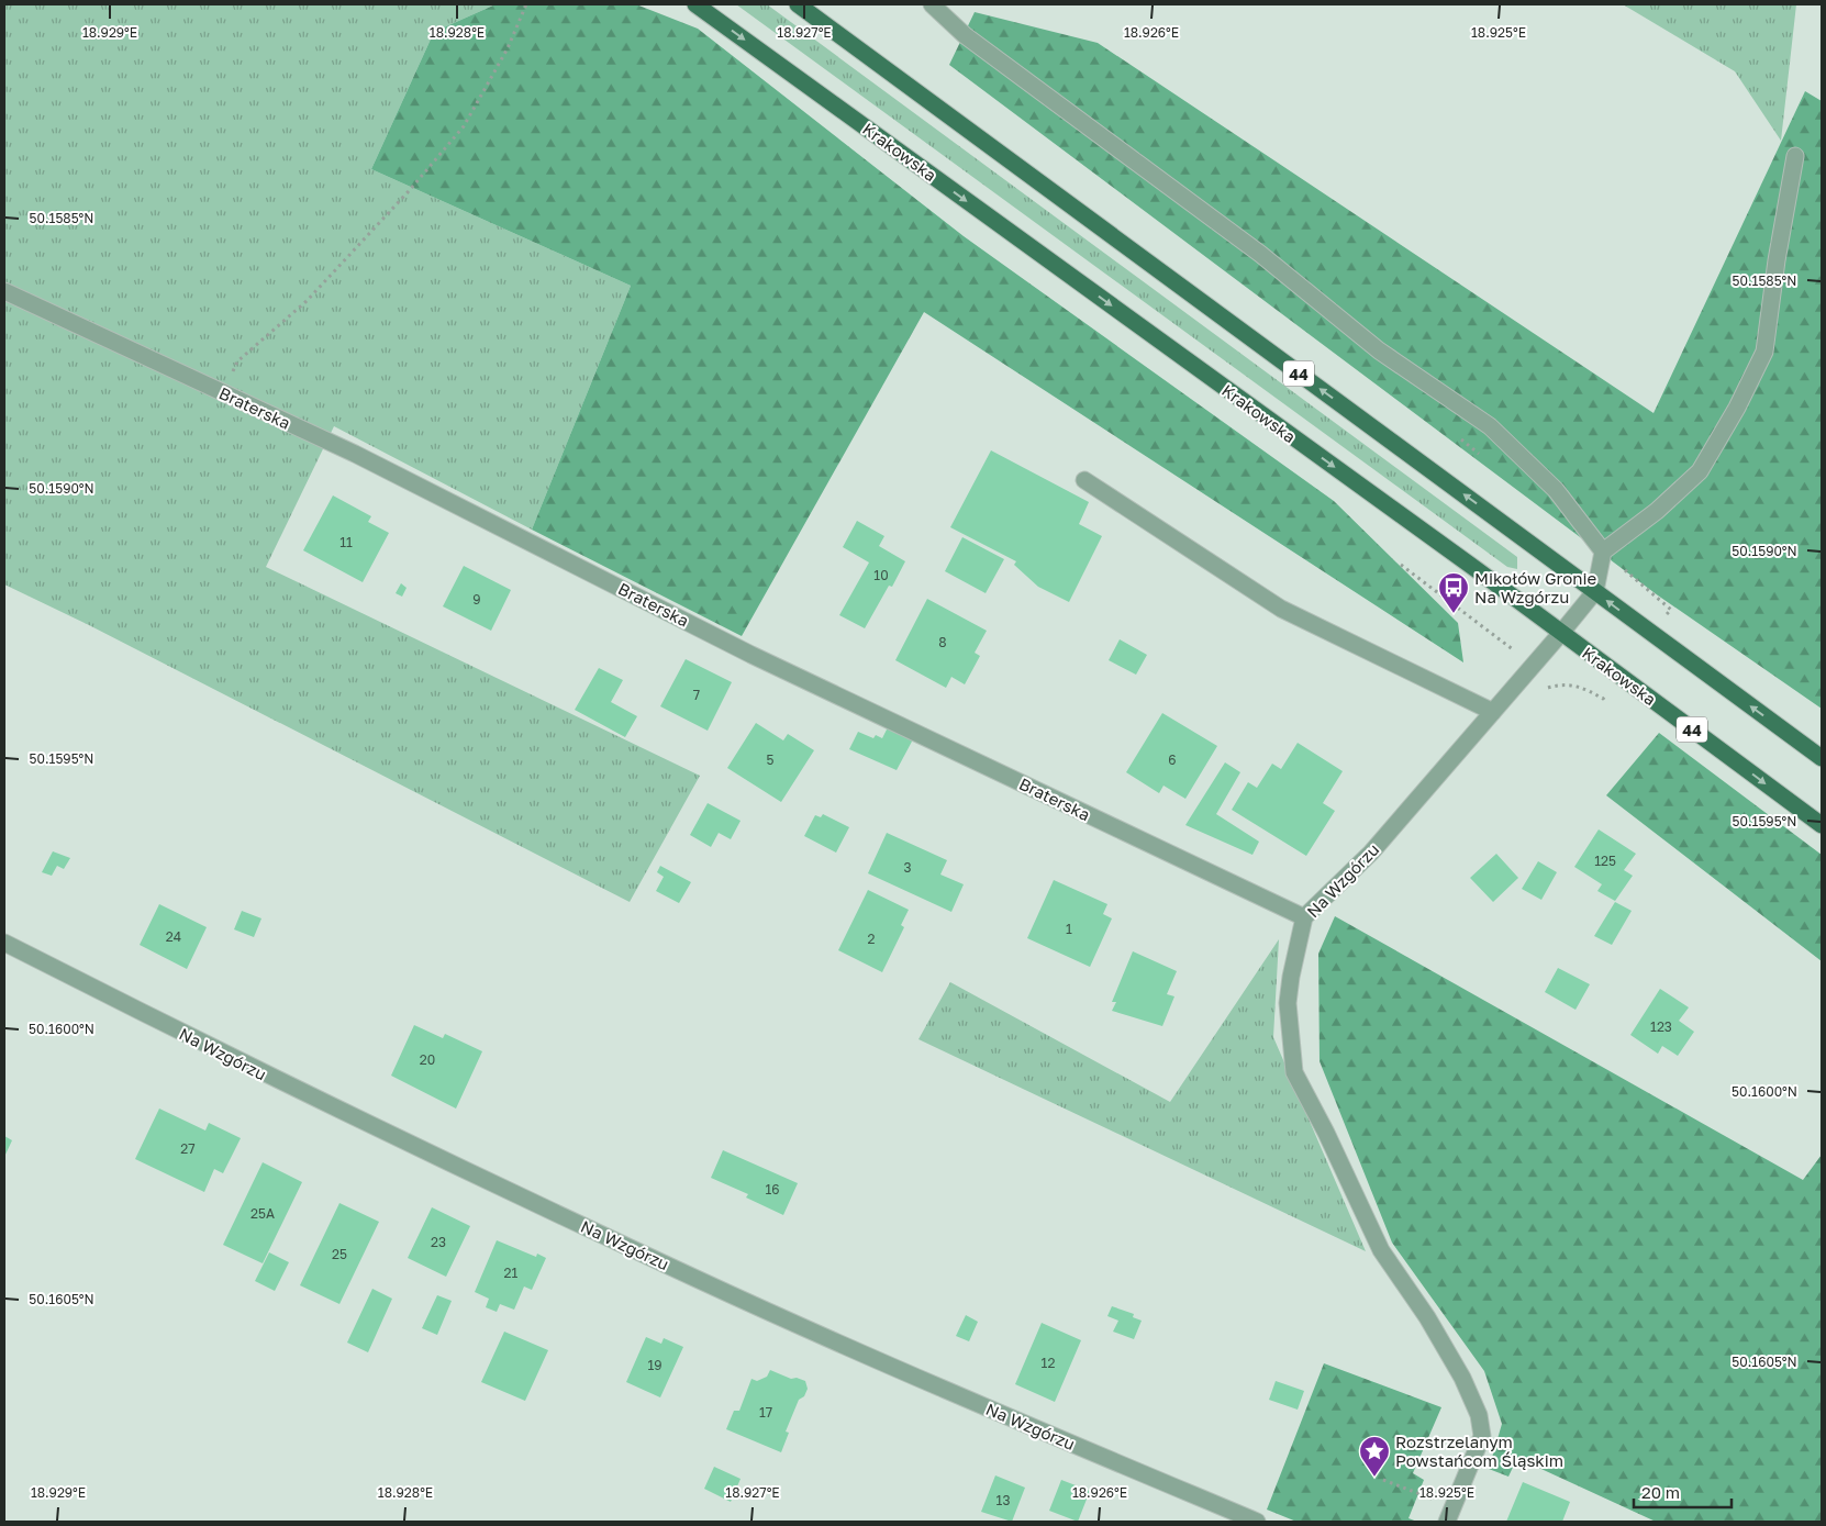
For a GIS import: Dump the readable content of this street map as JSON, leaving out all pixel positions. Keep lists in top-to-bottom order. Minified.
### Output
{"streets":{"main road":["Krakowska","44"],"street":["Braterska","Na Wzgórzu"]},"crossings":[["Krakowska","Na Wzgórzu"],["44","Na Wzgórzu"],["Braterska","Na Wzgórzu"]],"places":{"bus stop":["Mikołów Gronie Na Wzgórzu"],"place":["Rozstrzelanym Powstańcom Śląskim"]},"house_numbers":["11","10","9","8","7","5","6","125","3","1","24","2","123","20","27","16","25A","23","25","21","12","19","17","13"],"scale_bar":"20 m","coordinates":["18.929°E","18.928°E","18.927°E","18.926°E","18.925°E","50.1585°N","50.1590°N","50.1595°N","50.1600°N","50.1605°N"]}
